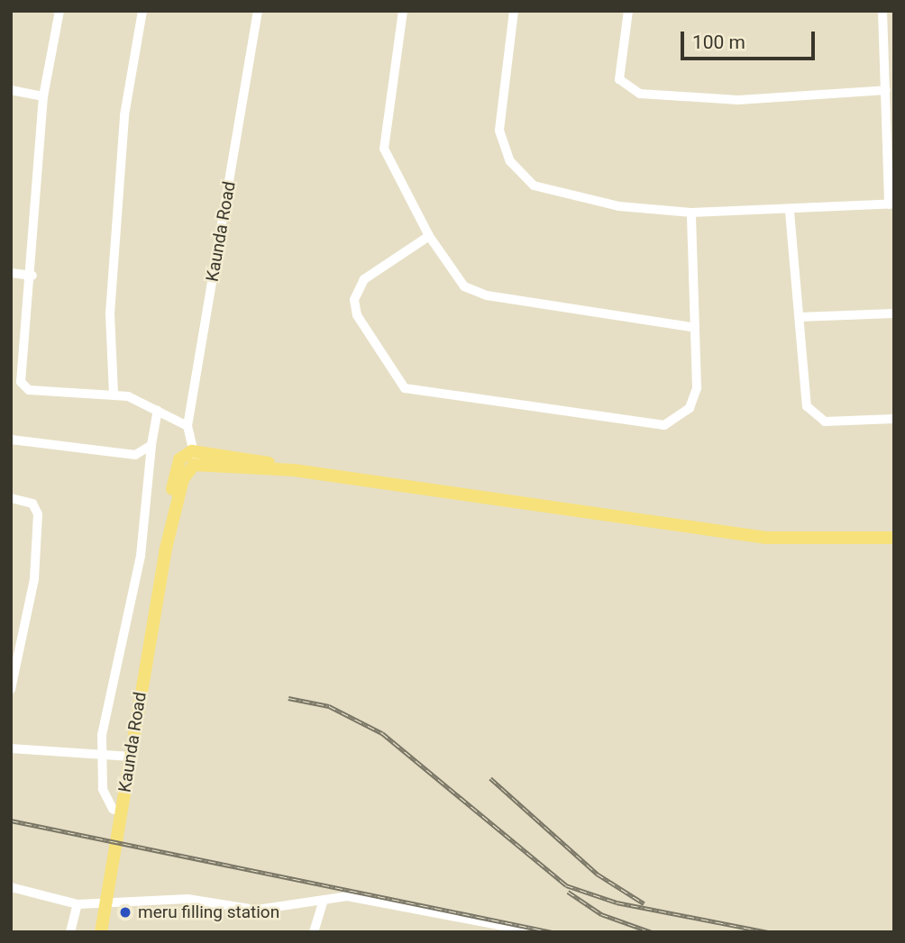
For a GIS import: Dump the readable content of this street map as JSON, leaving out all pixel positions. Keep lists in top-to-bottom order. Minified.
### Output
{"streets":{"main road":["Kaunda Road"]},"places":["meru filling station"],"scale_bar":"100 m"}
